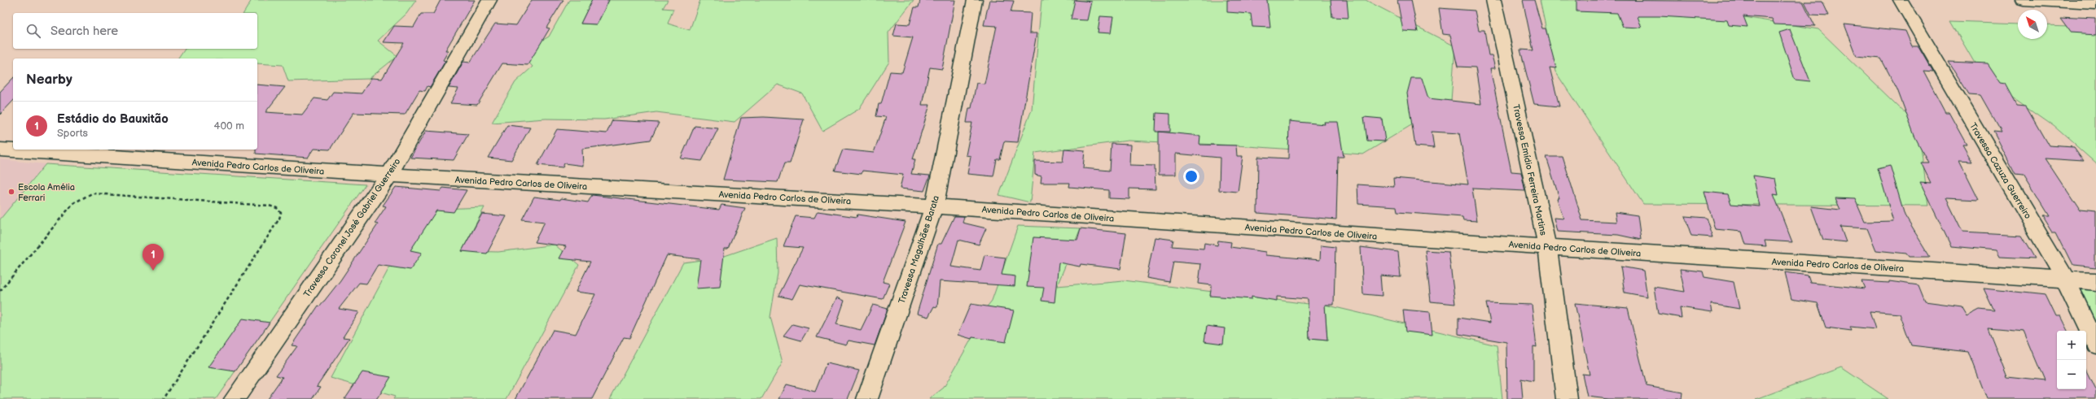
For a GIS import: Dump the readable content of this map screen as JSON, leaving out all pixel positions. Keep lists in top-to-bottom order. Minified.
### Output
{"streets":{"street":["Avenida Pedro Carlos de Oliveira","Travessa Emídio Ferreira Martins","Travessa Cazuza Guerreiro","Travessa Coronel José Gabriel Guerreiro","Travessa Magalhães Barata"]},"crossings":[["Avenida Pedro Carlos de Oliveira","Travessa Emídio Ferreira Martins"],["Avenida Pedro Carlos de Oliveira","Travessa Cazuza Guerreiro"],["Avenida Pedro Carlos de Oliveira","Travessa Coronel José Gabriel Guerreiro"],["Avenida Pedro Carlos de Oliveira","Travessa Magalhães Barata"]],"places":["Escola Amélia Ferrari"],"north":"top left","page":{"search":"Search here","heading":"Nearby","list":[{"mark":"1","name":"Estádio do Bauxitão","note":"Sports","value":"400 m"}],"pins":"1","map_buttons":["+","−"]}}
